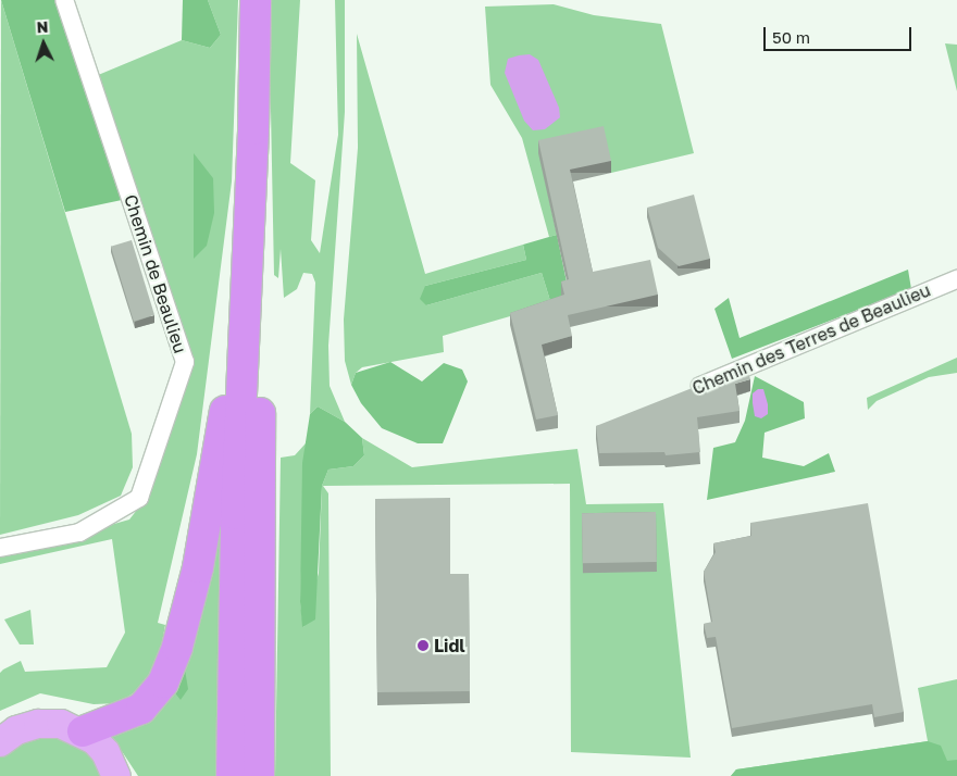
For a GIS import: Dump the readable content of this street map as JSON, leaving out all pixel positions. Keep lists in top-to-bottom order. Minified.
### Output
{"streets":{"street":["Chemin de Beaulieu","Chemin des Terres de Beaulieu"]},"places":["Lidl"],"scale_bar":"50 m","north":"top"}
